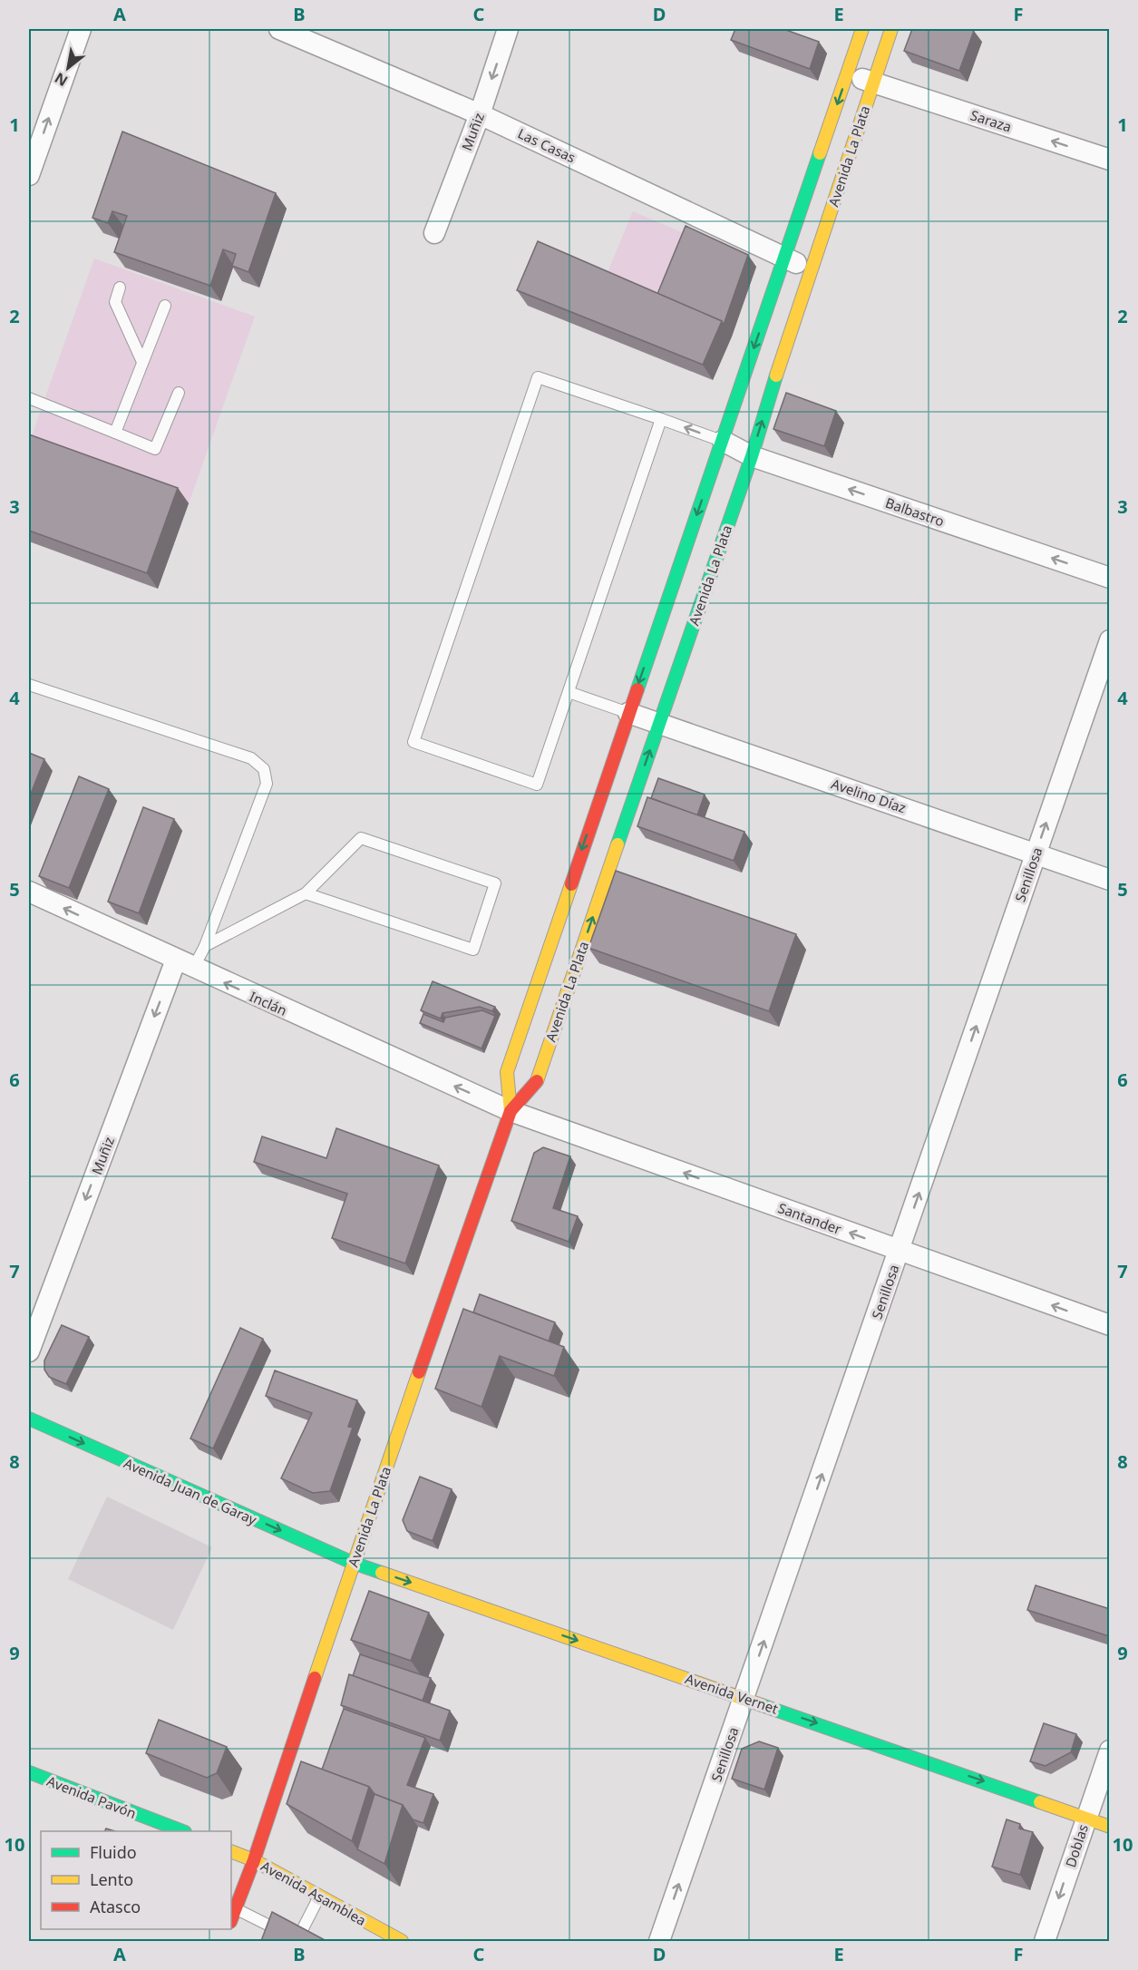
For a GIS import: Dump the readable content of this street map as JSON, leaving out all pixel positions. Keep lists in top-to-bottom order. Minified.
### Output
{"streets":{"main road":["Avenida La Plata","Avenida Juan de Garay","Avenida Vernet","Avenida Pavón","Avenida Asamblea"],"street":["Saraza","Muñiz","Las Casas","Balbastro","Avelino Díaz","Senillosa","Inclán","Santander","Doblas"]},"crossings":[["Saraza","Avenida La Plata"],["Muñiz","Las Casas"],["Muñiz","Inclán"],["Las Casas","Avenida La Plata"],["Avenida La Plata","Balbastro"],["Avenida La Plata","Avelino Díaz"],["Avenida La Plata","Inclán"],["Avenida La Plata","Santander"],["Avenida La Plata","Avenida Juan de Garay"],["Avenida La Plata","Avenida Vernet"],["Avenida La Plata","Avenida Asamblea"],["Avelino Díaz","Senillosa"],["Senillosa","Santander"],["Senillosa","Avenida Vernet"],["Inclán","Santander"],["Avenida Juan de Garay","Avenida Vernet"],["Avenida Vernet","Doblas"]],"one_way":["Saraza","Muñiz","Balbastro","Senillosa","Inclán","Santander","Avenida Juan de Garay","Avenida Vernet","Doblas"],"legend":["Fluido","Lento","Atasco"],"north":"bottom left","grid":{"columns":["A","B","C","D","E","F"],"rows":["1","2","3","4","5","6","7","8","9","10"]}}
